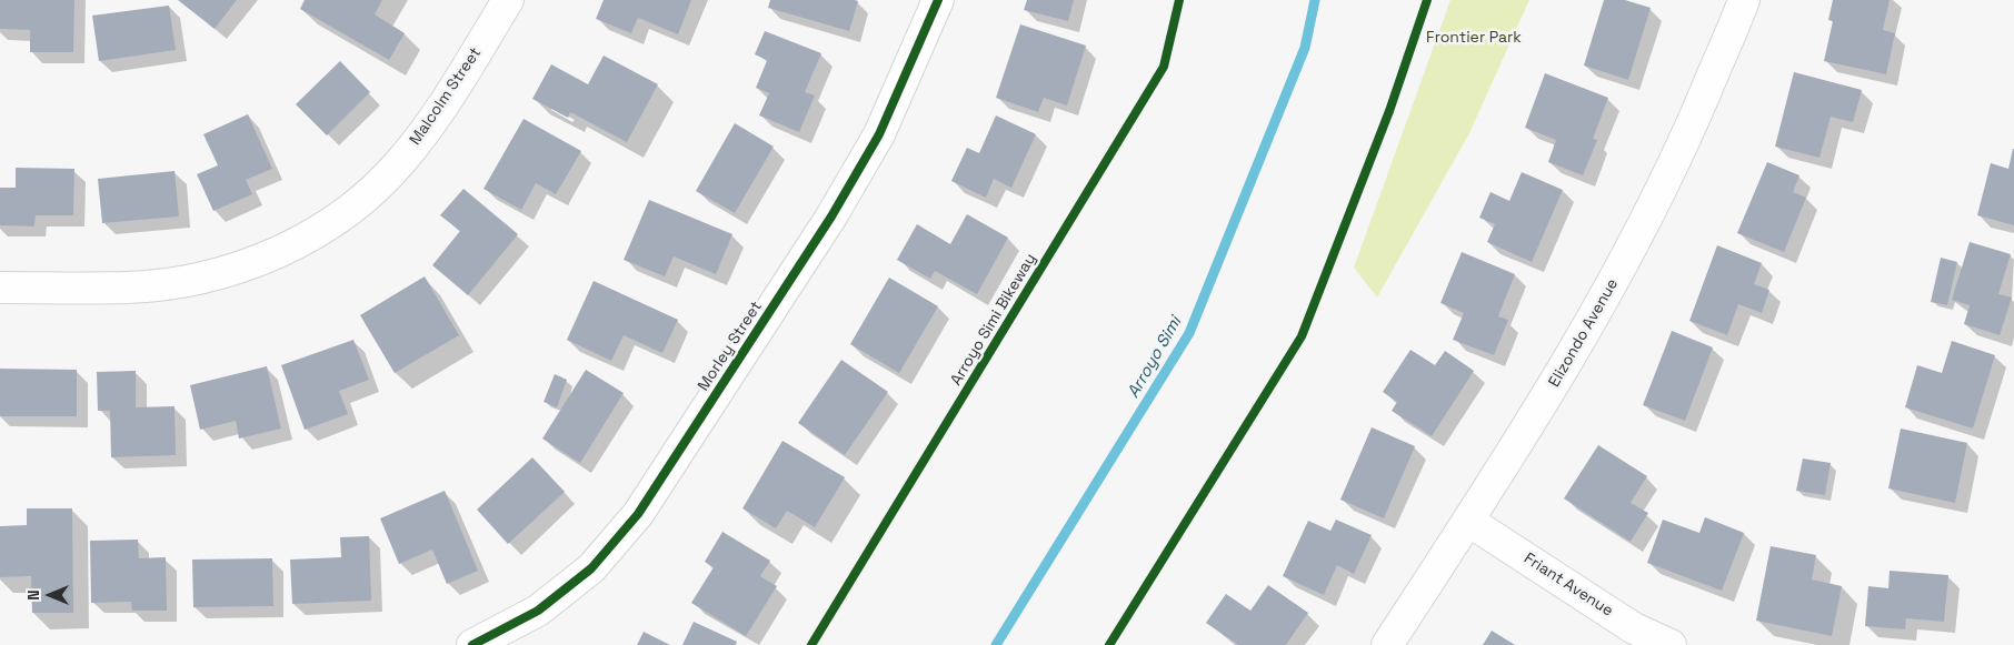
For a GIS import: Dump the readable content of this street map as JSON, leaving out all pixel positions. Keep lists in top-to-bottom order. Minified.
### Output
{"streets":{"street":["Malcolm Street","Elizondo Avenue","Morley Street","Friant Avenue"],"cycle path":["Arroyo Simi Bikeway"]},"crossings":[["Elizondo Avenue","Friant Avenue"]],"water":["Arroyo Simi"],"parks":["Frontier Park"],"north":"left"}
